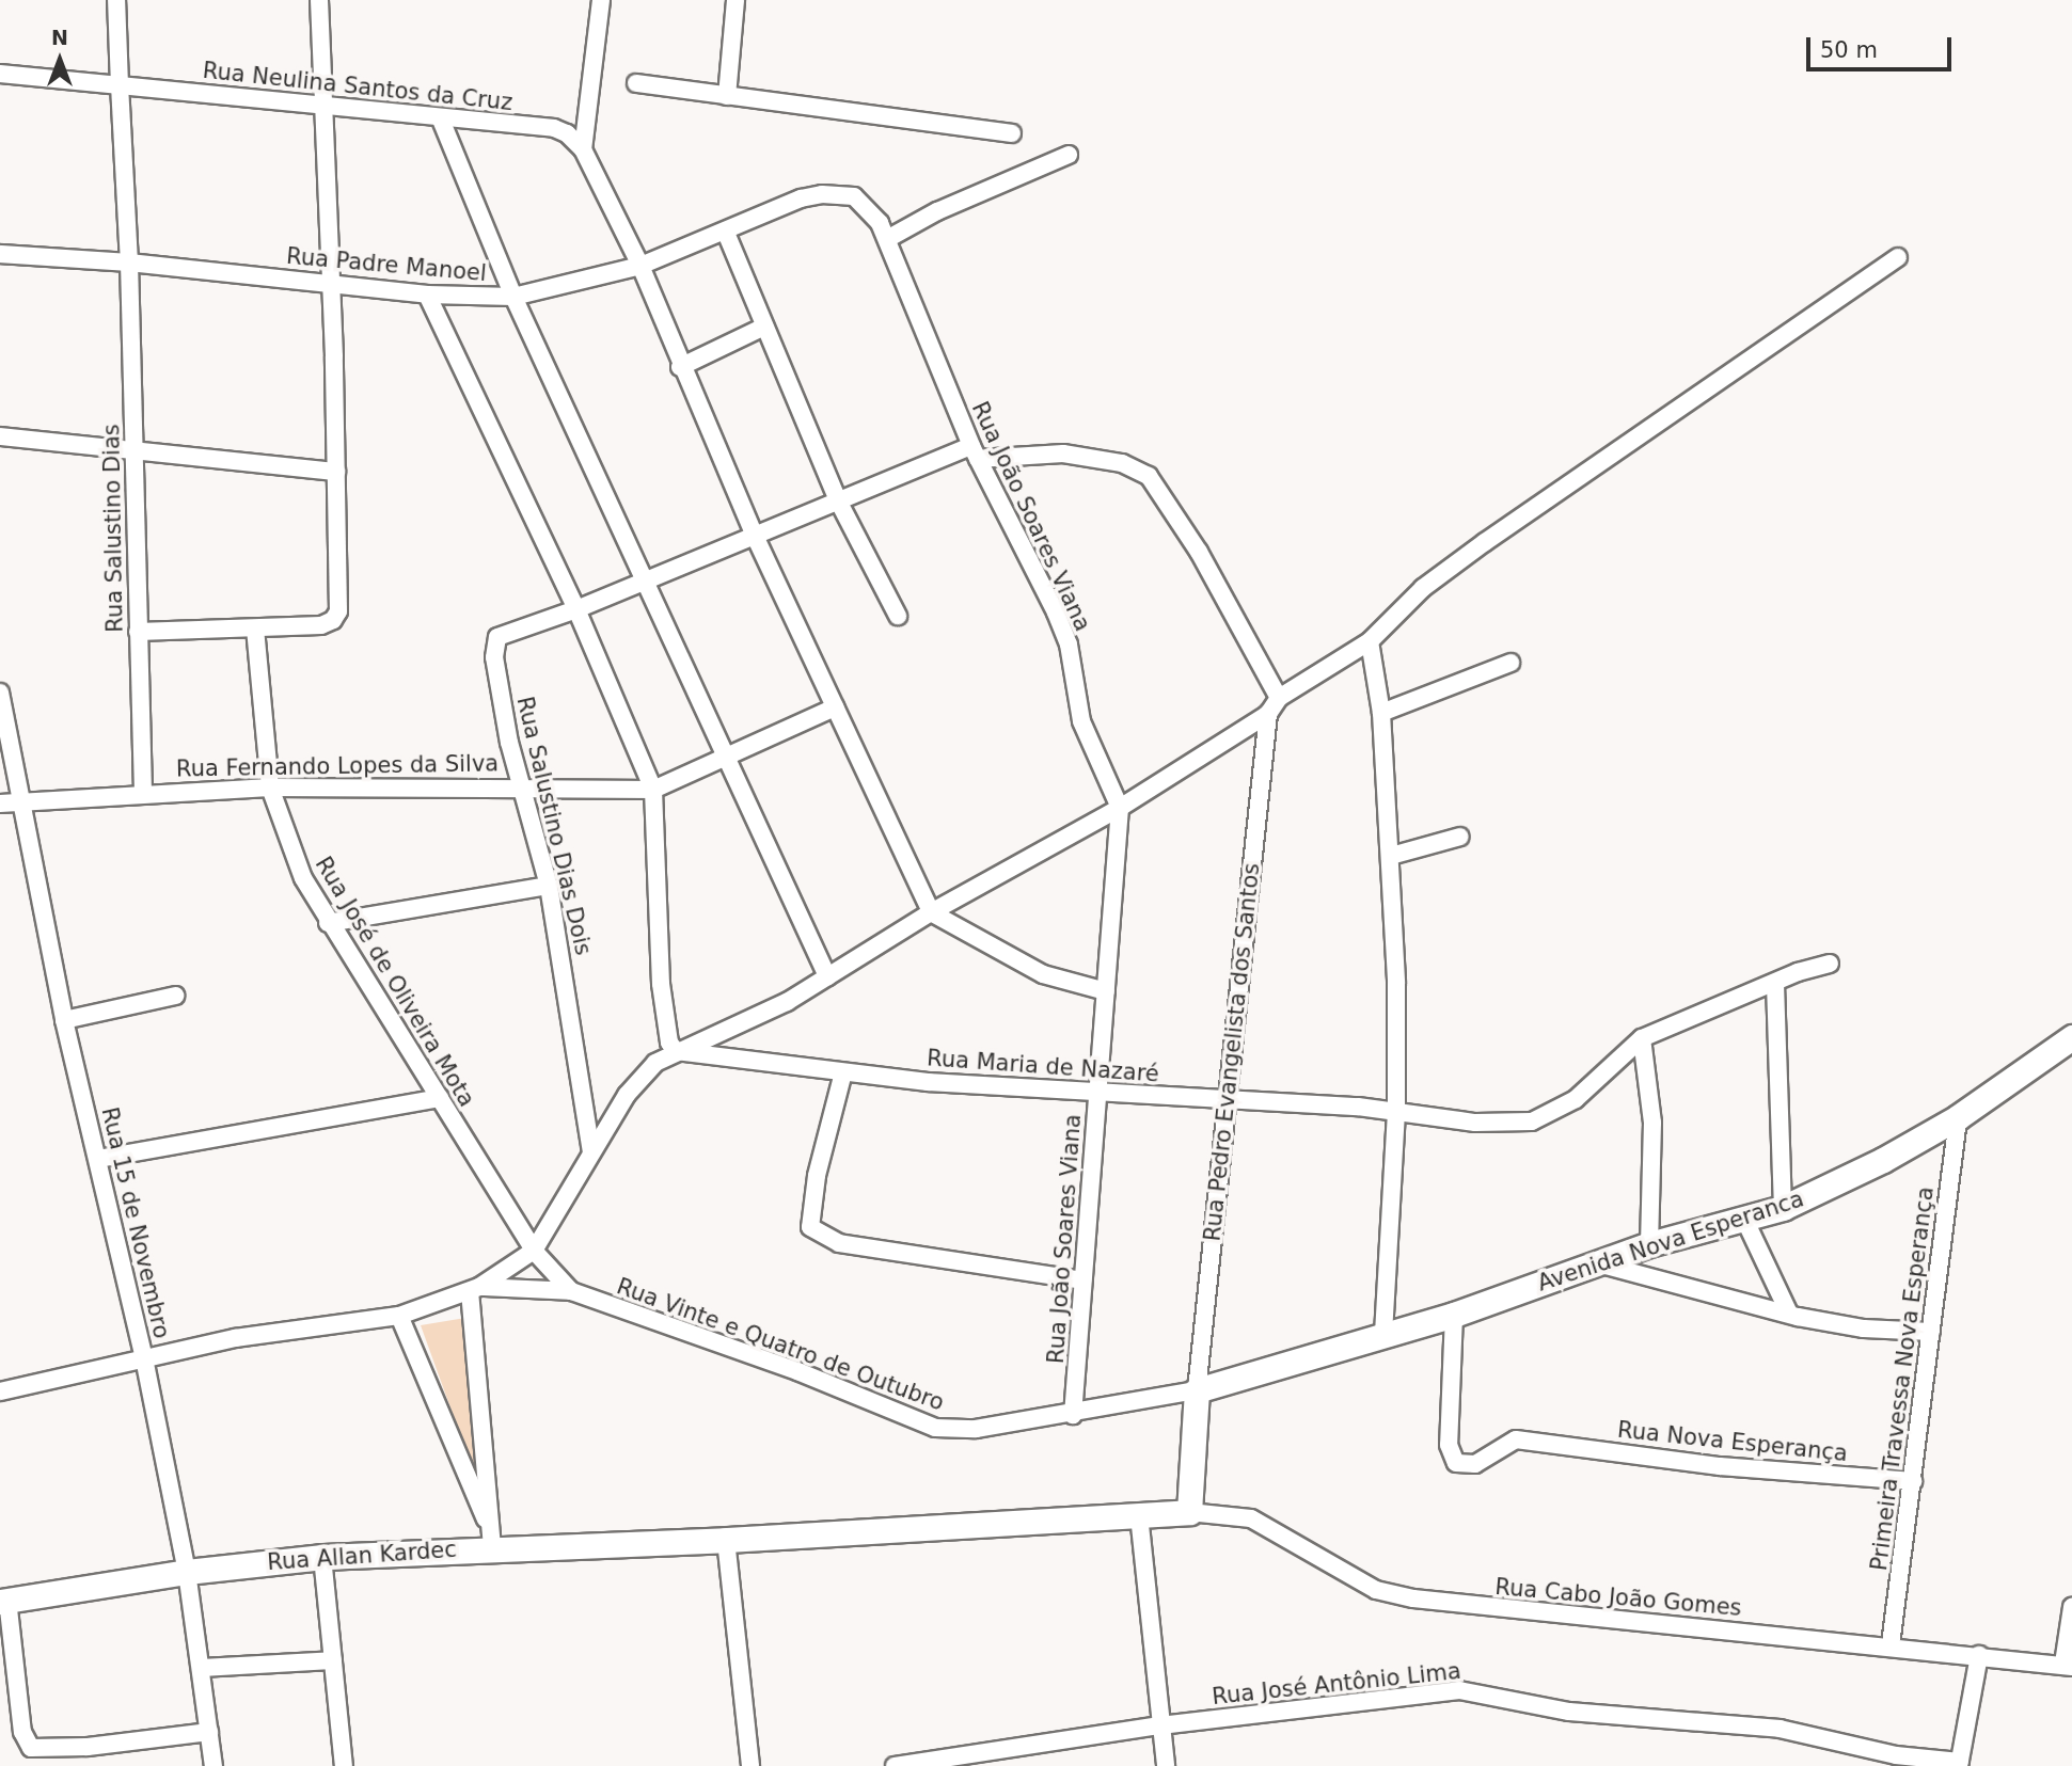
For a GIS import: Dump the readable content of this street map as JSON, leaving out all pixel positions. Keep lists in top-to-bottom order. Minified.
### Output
{"streets":{"main road":["Avenida Nova Esperanca","Rua Allan Kardec"],"street":["Rua Neulina Santos da Cruz","Rua Padre Manoel","Rua João Soares Viana","Rua Salustino Dias","Rua Fernando Lopes da Silva","Rua Salustino Dias Dois","Rua José de Oliveira Mota","Rua Pedro Evangelista dos Santos","Rua Maria de Nazaré","Rua 15 de Novembro","Rua Vinte e Quatro de Outubro","Primeira Travessa Nova Esperança","Rua Nova Esperança","Rua Cabo João Gomes","Rua José Antônio Lima"]},"crossings":[["Rua Padre Manoel","Rua João Soares Viana"],["Rua Padre Manoel","Rua Salustino Dias"],["Rua João Soares Viana","Rua Salustino Dias Dois"],["Rua João Soares Viana","Rua Maria de Nazaré"],["Rua João Soares Viana","Rua Vinte e Quatro de Outubro"],["Rua Salustino Dias","Rua Fernando Lopes da Silva"],["Rua Fernando Lopes da Silva","Rua Salustino Dias Dois"],["Rua Fernando Lopes da Silva","Rua José de Oliveira Mota"],["Rua Fernando Lopes da Silva","Rua 15 de Novembro"],["Rua José de Oliveira Mota","Rua Vinte e Quatro de Outubro"],["Rua Pedro Evangelista dos Santos","Rua Maria de Nazaré"],["Rua Pedro Evangelista dos Santos","Avenida Nova Esperanca"],["Rua Pedro Evangelista dos Santos","Rua Vinte e Quatro de Outubro"],["Rua 15 de Novembro","Rua Vinte e Quatro de Outubro"],["Rua 15 de Novembro","Rua Allan Kardec"],["Avenida Nova Esperanca","Rua Vinte e Quatro de Outubro"],["Avenida Nova Esperanca","Primeira Travessa Nova Esperança"],["Avenida Nova Esperanca","Rua Nova Esperança"],["Primeira Travessa Nova Esperança","Rua Nova Esperança"],["Primeira Travessa Nova Esperança","Rua Cabo João Gomes"]],"scale_bar":"50 m","north":"top"}
